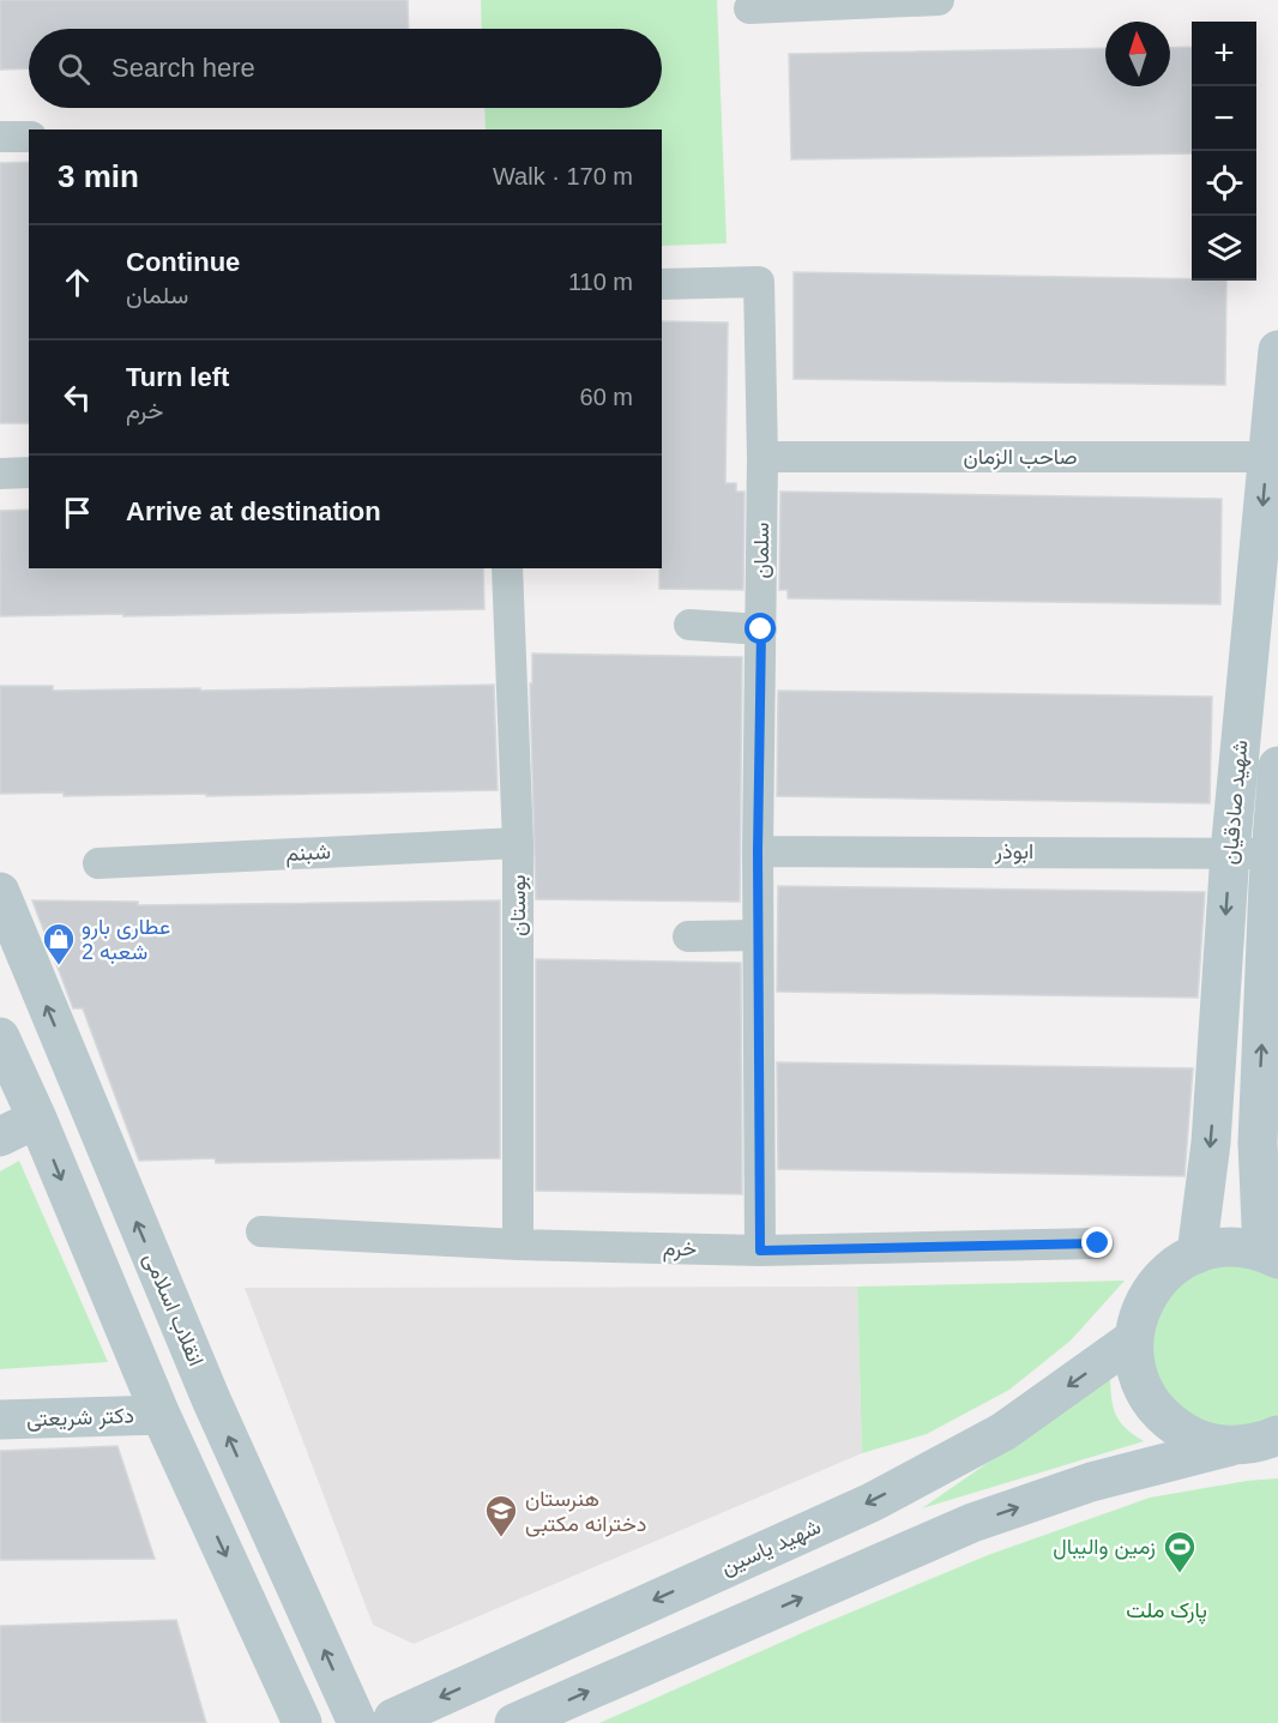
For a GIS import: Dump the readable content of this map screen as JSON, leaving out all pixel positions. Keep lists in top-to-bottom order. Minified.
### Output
{"streets":{"street":["صاحب الزمان","سلمان","شهید صادقیان","ابوذر","شبنم","بوستان","خرم","انقلاب اسلامی","دکتر شریعتی","شهید یاسین"]},"crossings":[["صاحب الزمان","سلمان"],["صاحب الزمان","شهید صادقیان"],["سلمان","ابوذر"],["سلمان","خرم"],["شهید صادقیان","ابوذر"],["شبنم","بوستان"],["بوستان","خرم"]],"parks":["پارک ملت"],"places":{"shop":["عطاری بارو شعبه 2"],"school or university":["هنرستان دخترانه مکتبی"],"sports":["زمین والیبال"]},"north":"top","page":{"map_buttons":["+","−"],"search":"Search here","heading":["3 min","Walk · 170 m"],"list":[["Continue","سلمان","110 m"],["Turn left","خرم","60 m"],"Arrive at destination"]}}
